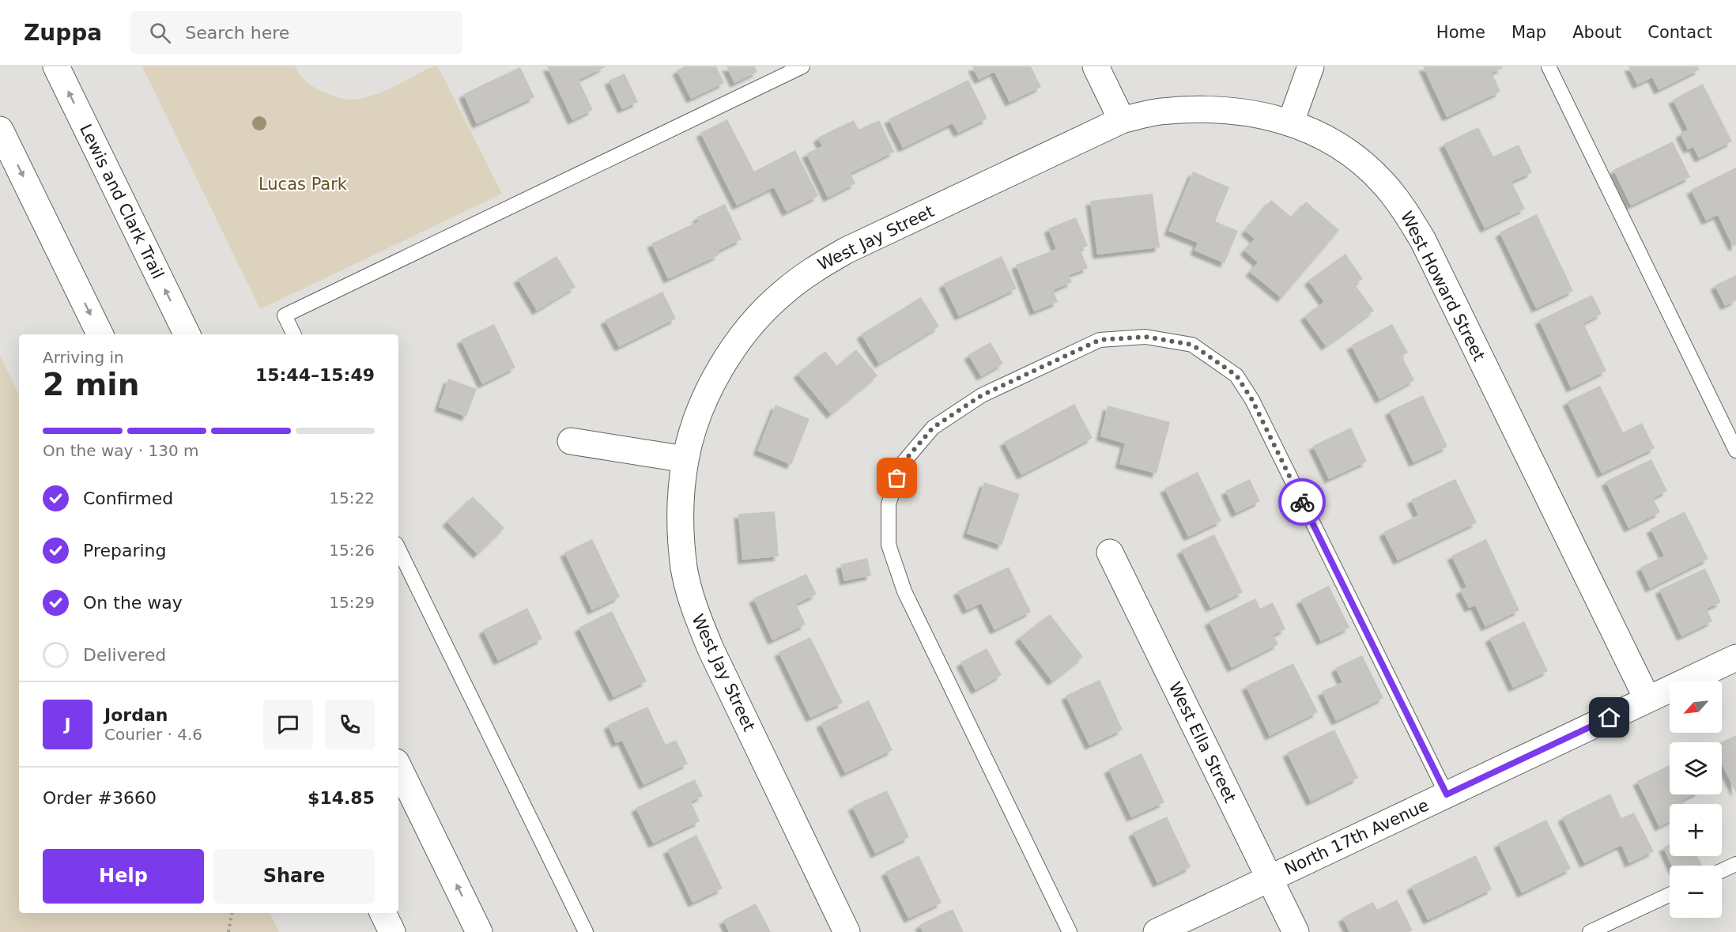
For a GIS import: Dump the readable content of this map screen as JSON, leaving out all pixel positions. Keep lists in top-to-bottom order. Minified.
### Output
{"streets":{"main road":["Lewis and Clark Trail","West Jay Street","West Howard Street","West Ella Street","North 17th Avenue"]},"crossings":[["West Jay Street","West Howard Street"],["West Howard Street","North 17th Avenue"],["West Ella Street","North 17th Avenue"]],"parks":["Lucas Park"],"north":"bottom left","page":{"header":"Zuppa","search":"Search here","nav":["Home","Map","About","Contact"],"heading":["2 min","Arriving in","15:44–15:49"],"panel":["Jordan","Courier · 4.6","Order #3660","$14.85"],"bar":"On the way · 130 m","list":[["Confirmed","15:22"],["Preparing","15:26"],["On the way","15:29"],"Delivered"],"map_buttons":["+","−"],"round":"J","buttons":["Help","Share"]}}
